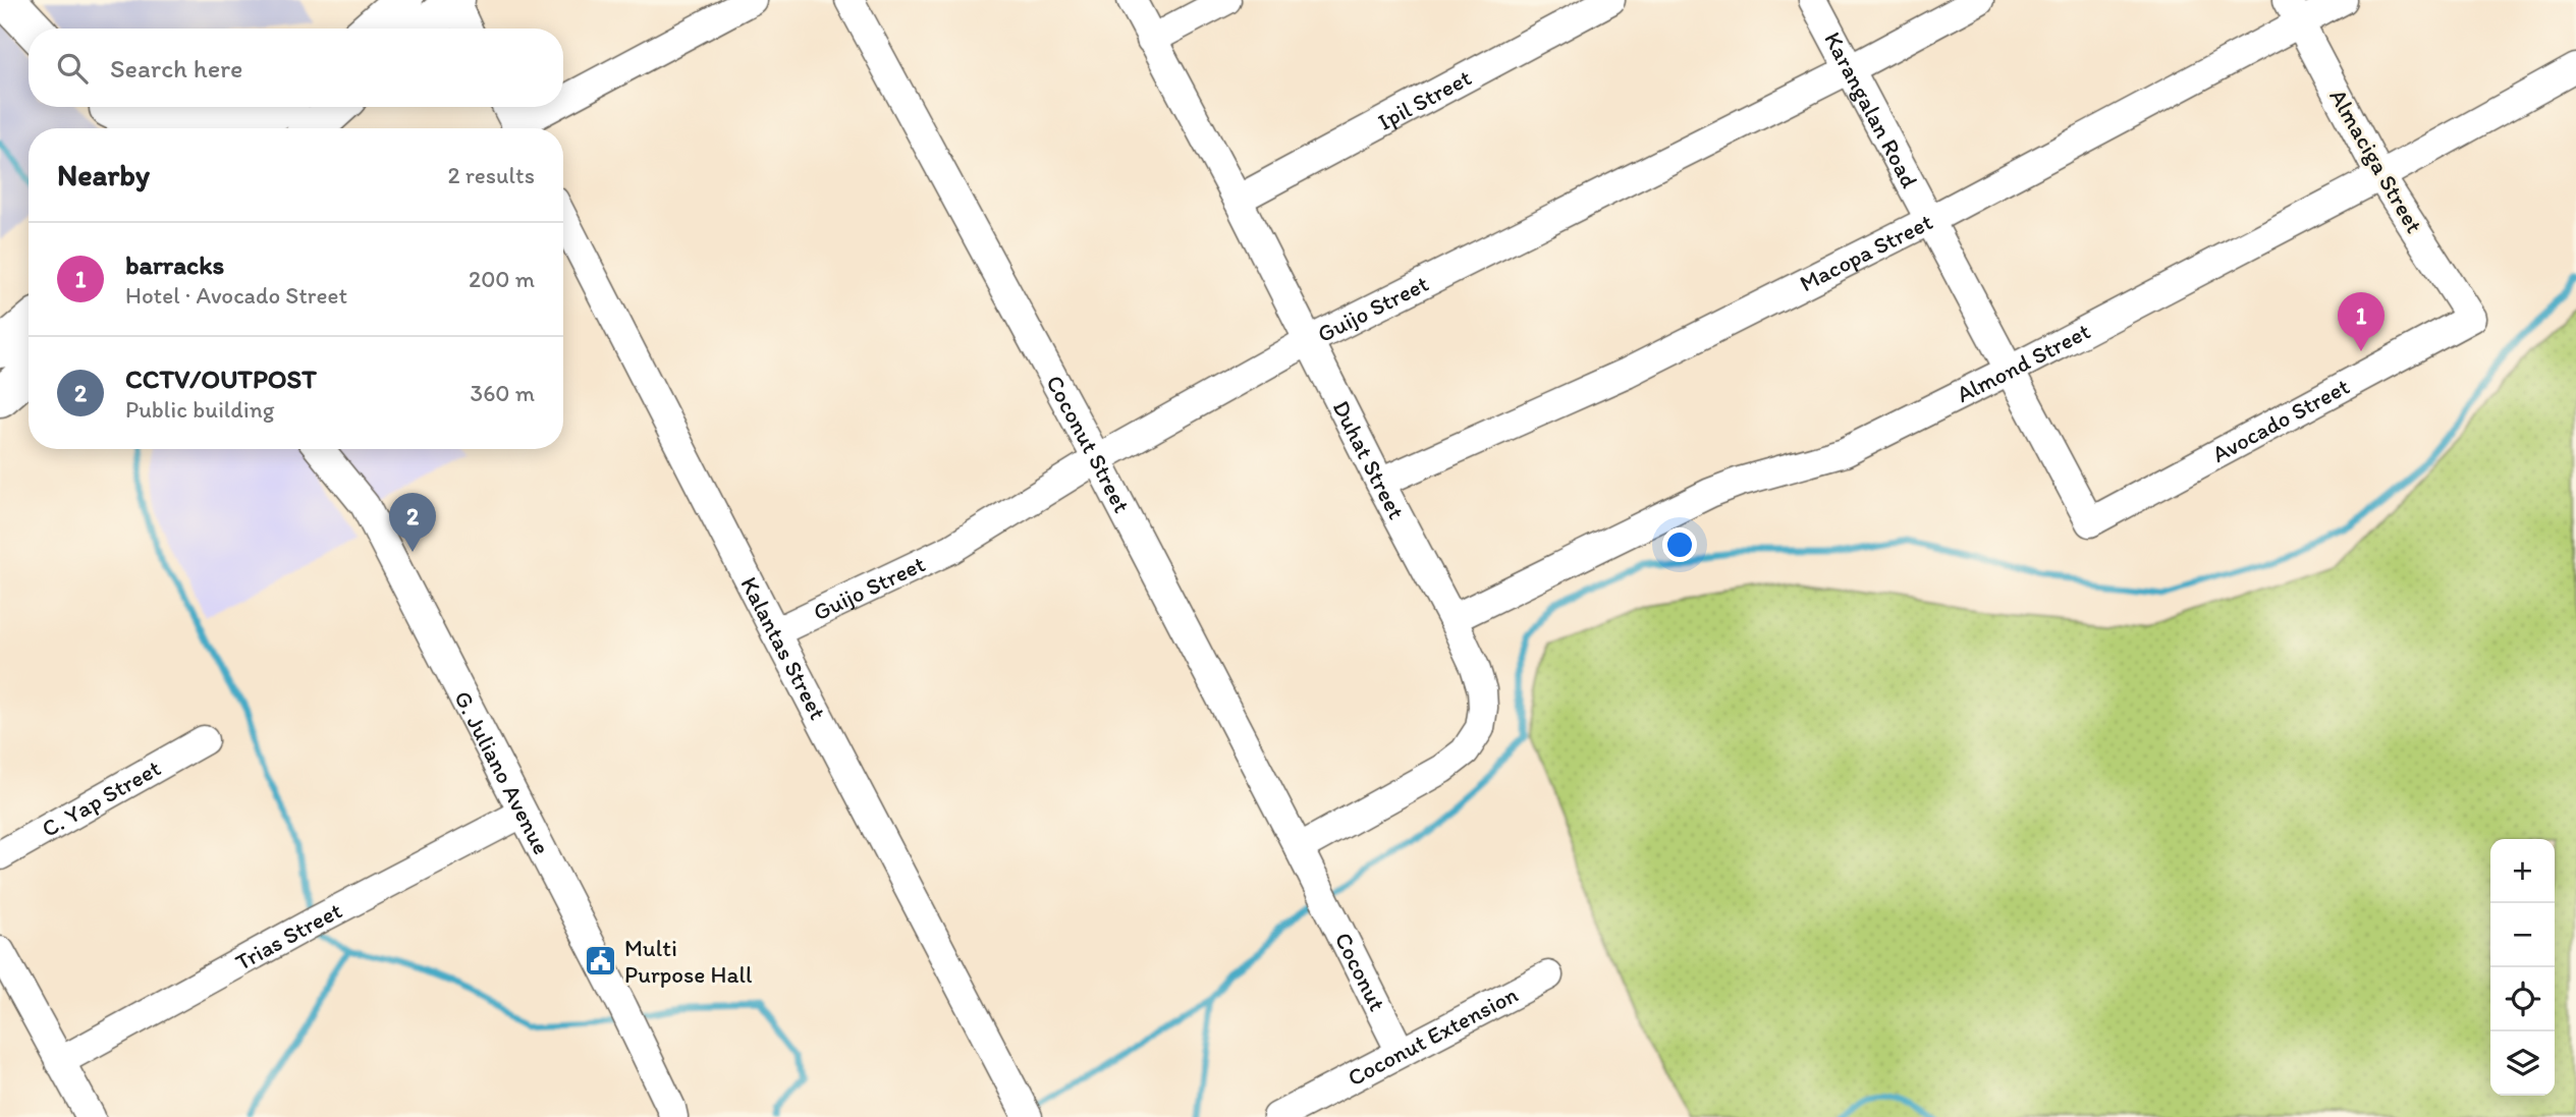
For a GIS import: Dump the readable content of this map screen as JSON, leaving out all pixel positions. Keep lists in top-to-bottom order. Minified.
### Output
{"streets":{"street":["Ipil Street","Karangalan Road","Almaciga Street","Macopa Street","Guijo Street","Almond Street","Avocado Street","Coconut Street","Duhat Street","Kalantas Street","G. Juliano Avenue","C. Yap Street","Trias Street","Coconut","Coconut Extension"]},"crossings":[["Ipil Street","Duhat Street"],["Karangalan Road","Macopa Street"],["Karangalan Road","Guijo Street"],["Karangalan Road","Almond Street"],["Karangalan Road","Avocado Street"],["Almaciga Street","Macopa Street"],["Almaciga Street","Almond Street"],["Almaciga Street","Avocado Street"],["Macopa Street","Duhat Street"],["Guijo Street","Coconut Street"],["Guijo Street","Duhat Street"],["Guijo Street","Kalantas Street"],["Almond Street","Duhat Street"],["Coconut Street","Duhat Street"],["Coconut Street","Coconut"],["G. Juliano Avenue","Trias Street"],["Coconut","Coconut Extension"]],"places":{"public building":["Multi Purpose Hall"]},"page":{"search":"Search here","heading":["Nearby","2 results"],"list":[{"mark":"1","name":"barracks","note":"Hotel · Avocado Street","value":"200 m"},{"mark":"2","name":"CCTV/OUTPOST","note":"Public building","value":"360 m"}],"pins":["1","2"],"map_buttons":["+","−"]}}
